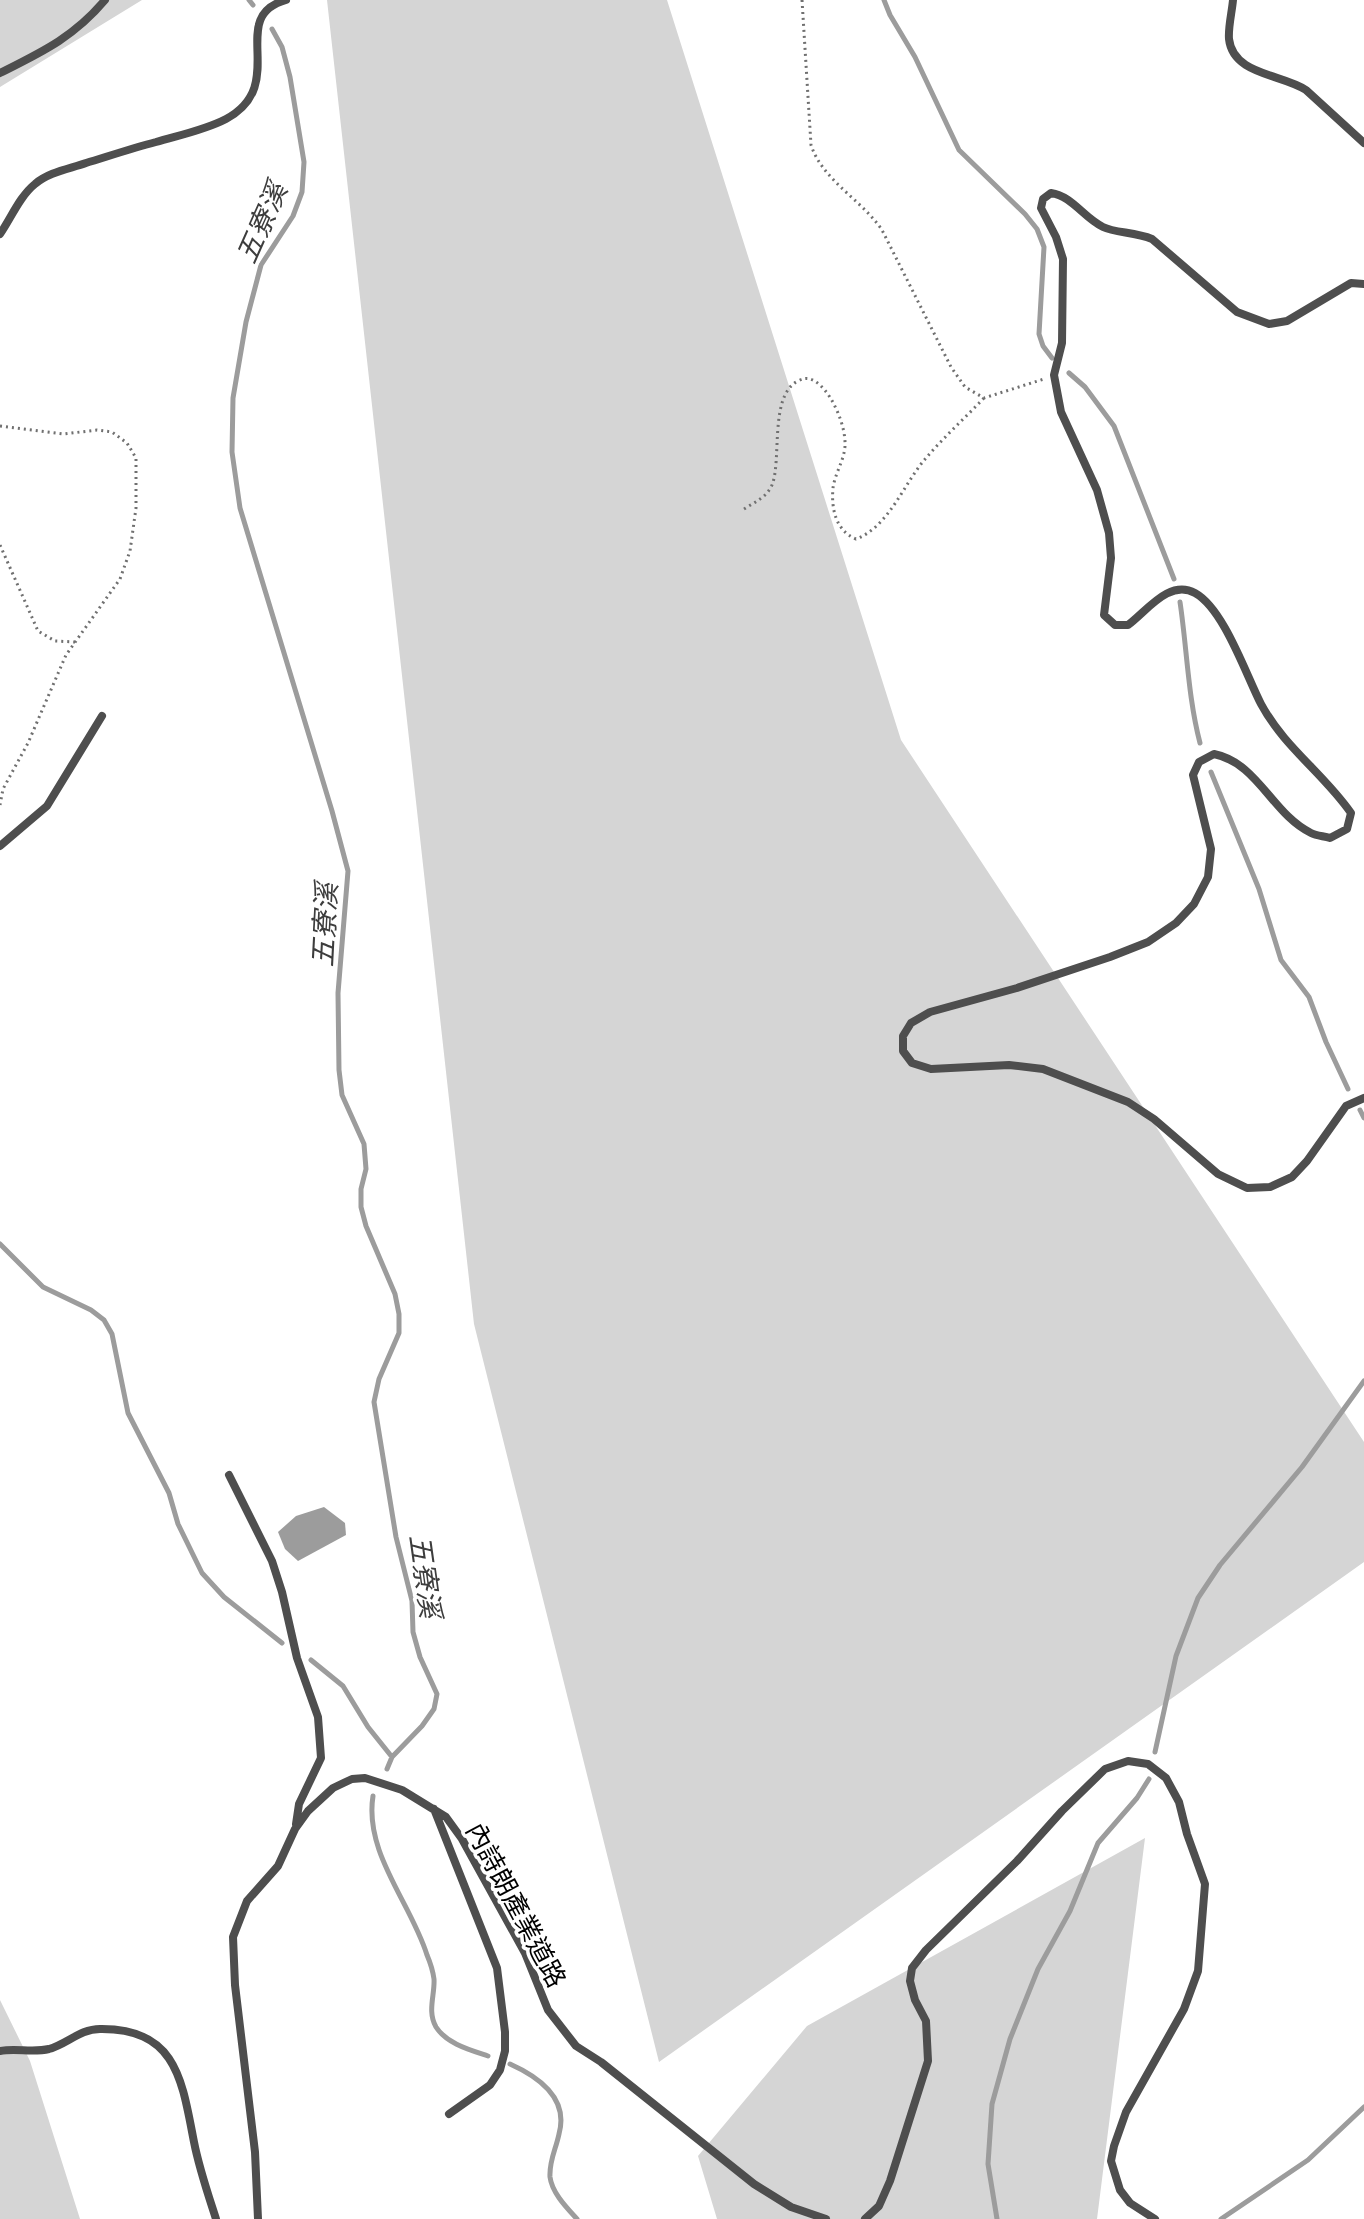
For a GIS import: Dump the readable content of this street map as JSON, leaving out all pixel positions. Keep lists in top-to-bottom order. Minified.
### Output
{"streets":{"lane":["內詩朗產業道路"]},"water":["五寮溪"]}
